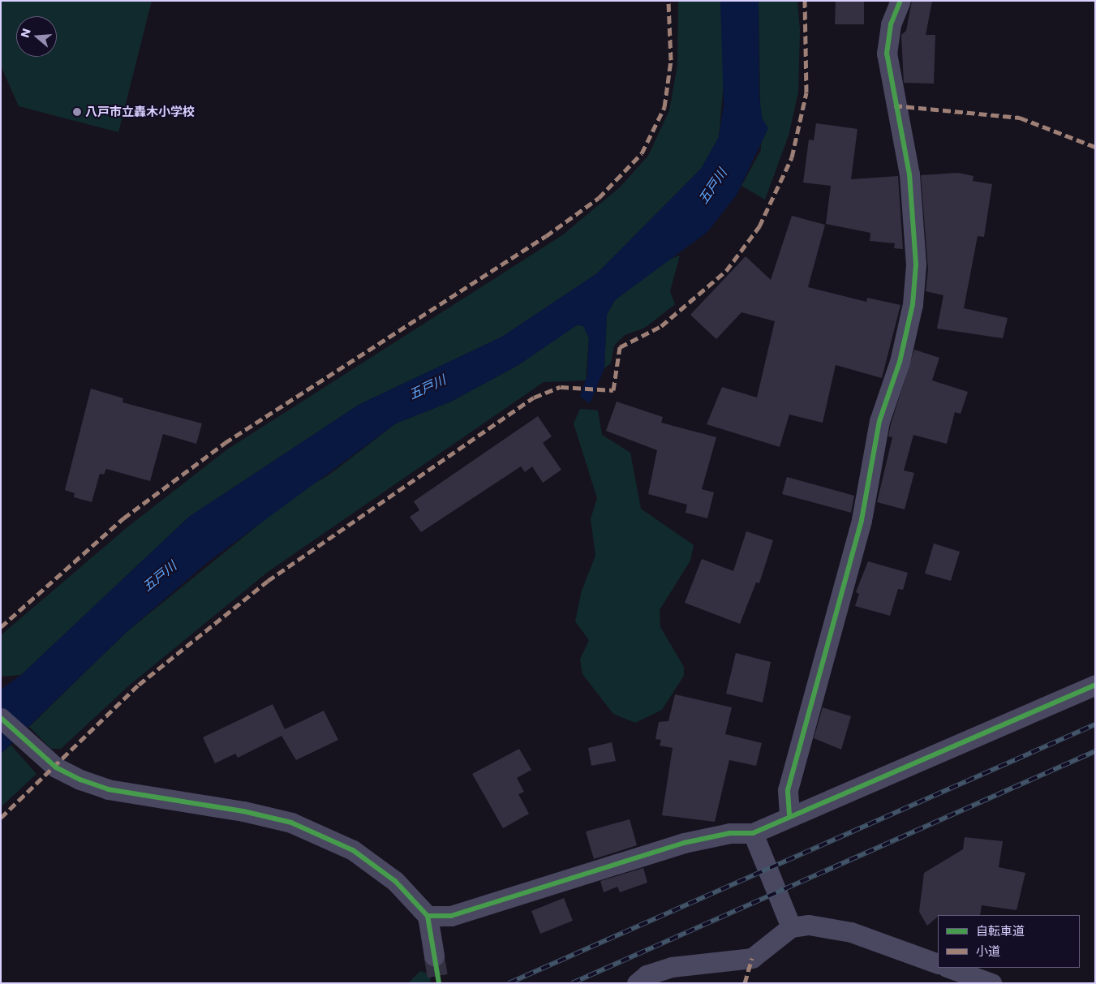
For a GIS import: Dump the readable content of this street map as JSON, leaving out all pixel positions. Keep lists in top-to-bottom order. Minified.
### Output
{"water":["五戸川"],"places":["八戸市立轟木小学校"],"legend":["自転車道","小道"],"north":"left"}
